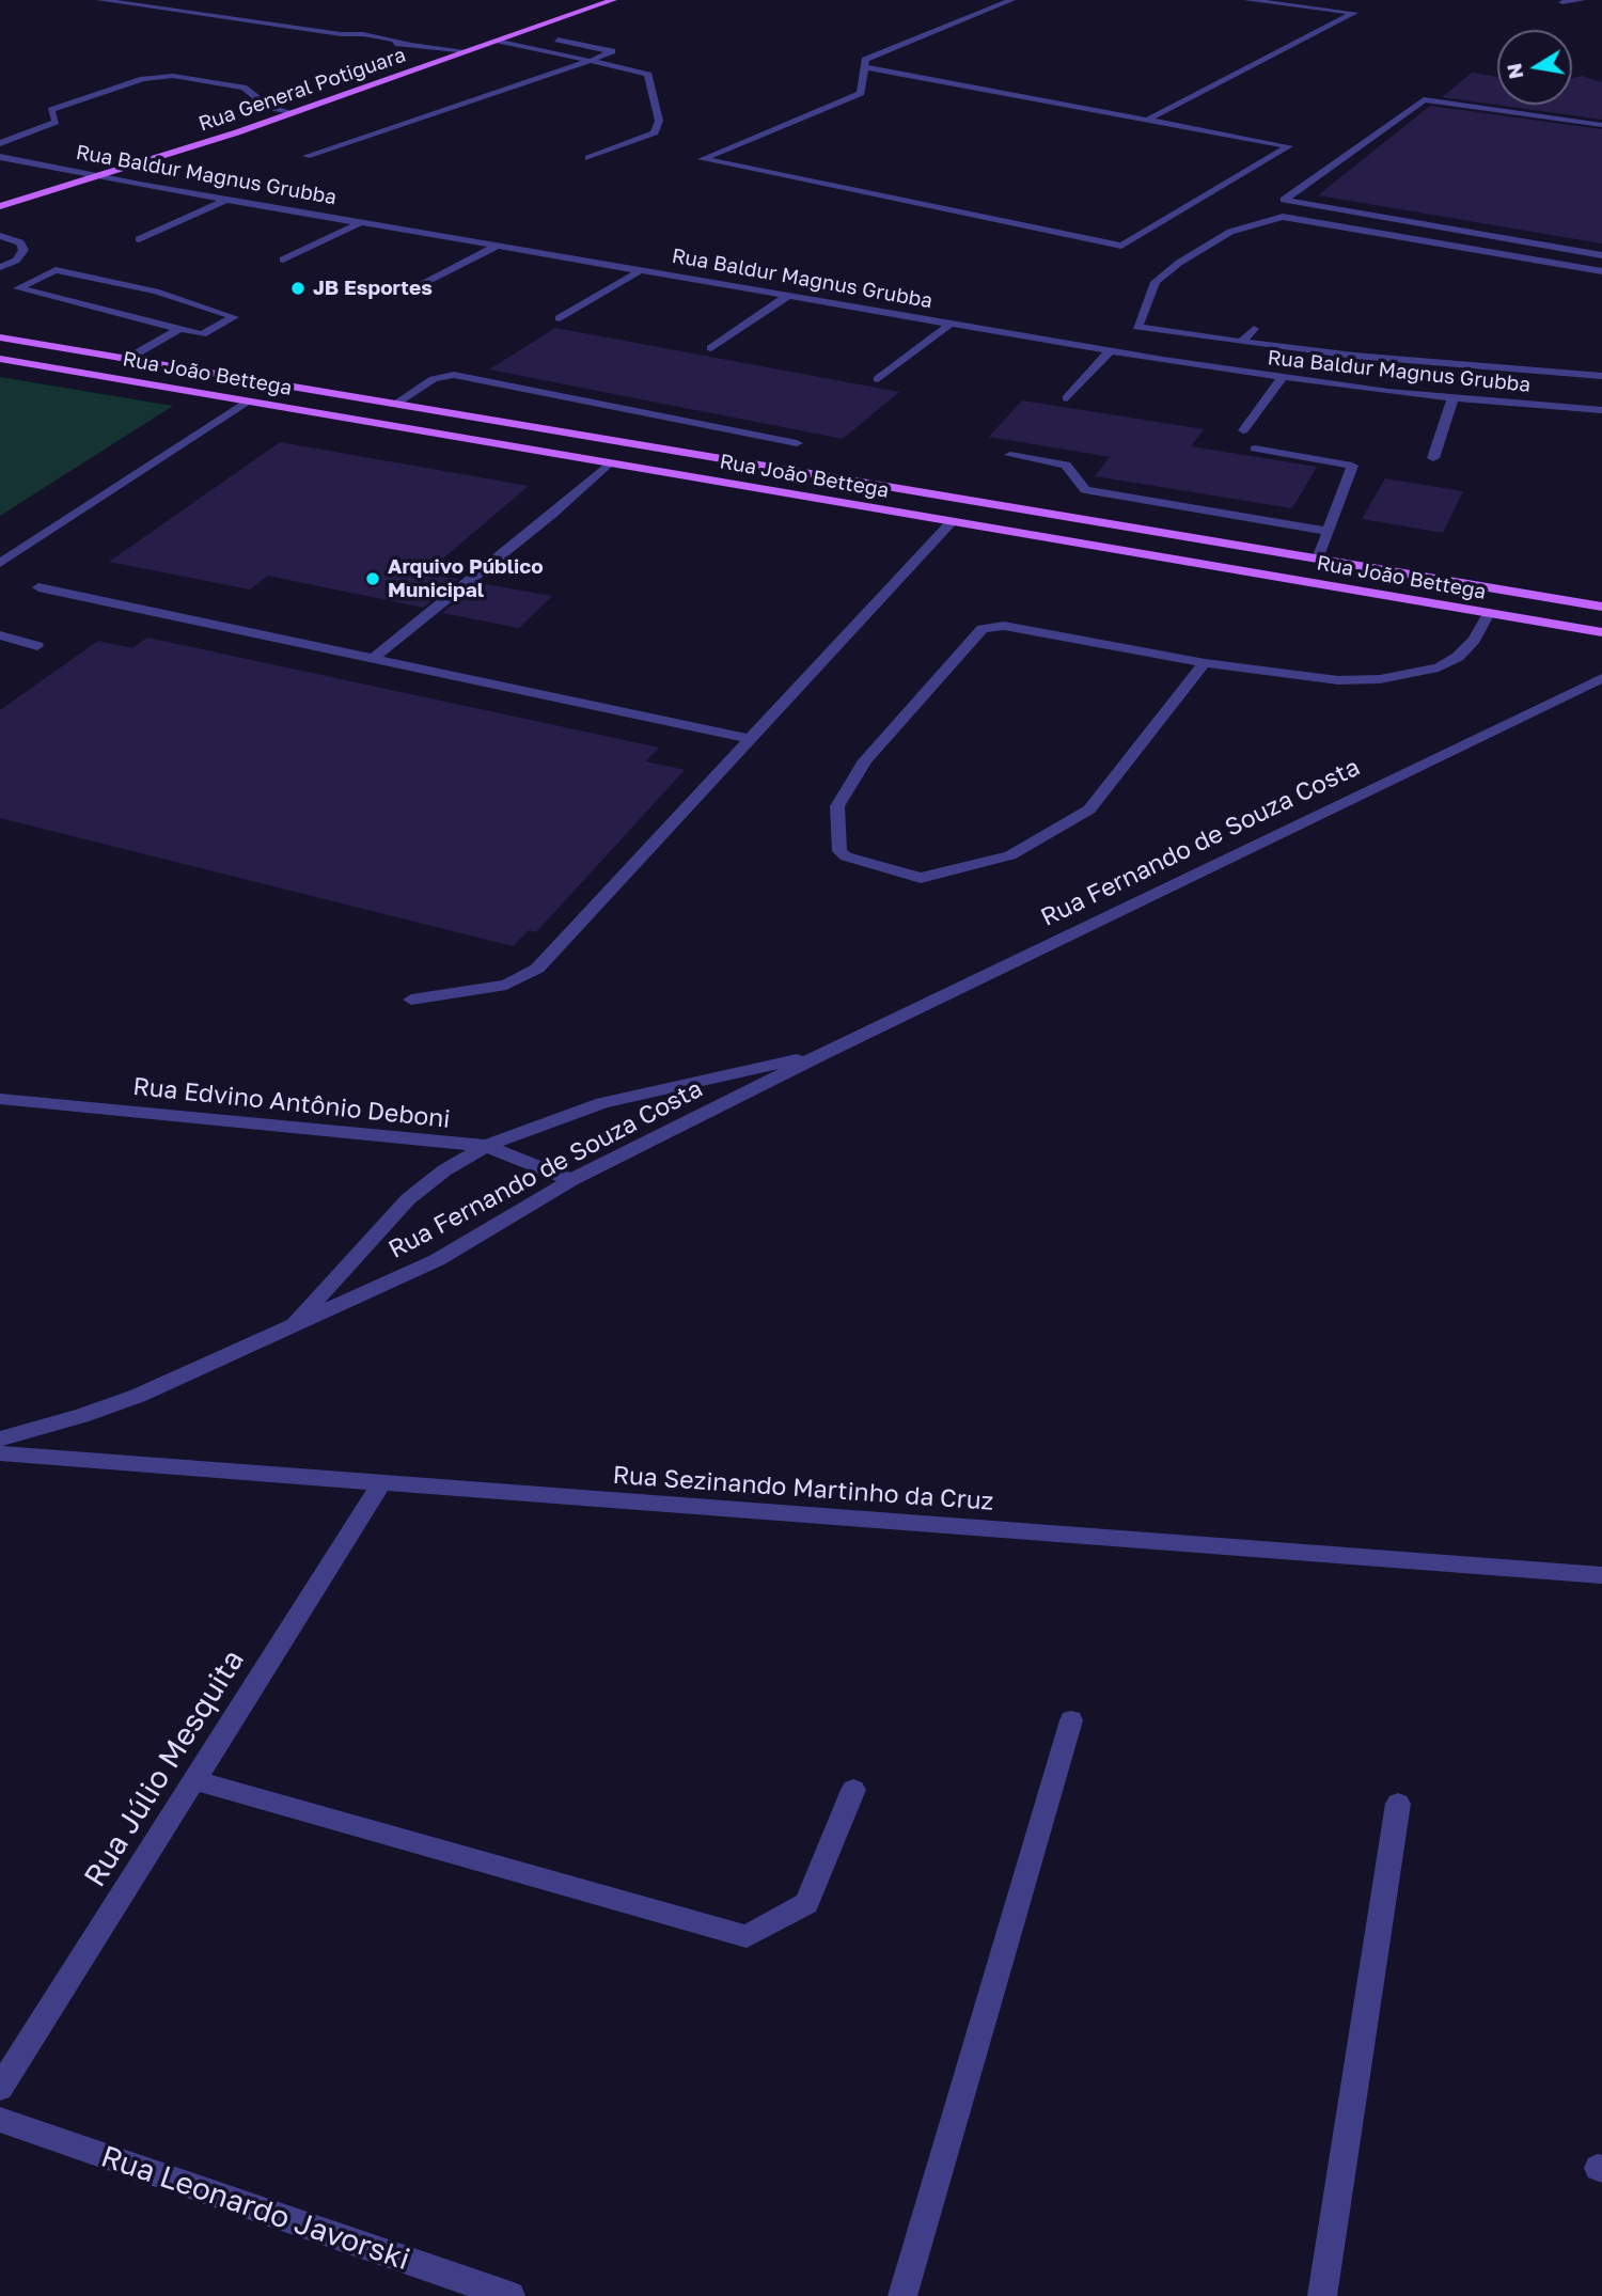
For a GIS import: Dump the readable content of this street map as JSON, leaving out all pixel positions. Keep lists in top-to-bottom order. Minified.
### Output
{"streets":{"main road":["Rua General Potiguara","Rua João Bettega"],"street":["Rua Baldur Magnus Grubba","Rua Fernando de Souza Costa","Rua Edvino Antônio Deboni","Rua Sezinando Martinho da Cruz","Rua Júlio Mesquita","Rua Leonardo Javorski"]},"crossings":[["Rua General Potiguara","Rua Baldur Magnus Grubba"],["Rua Fernando de Souza Costa","Rua Edvino Antônio Deboni"],["Rua Sezinando Martinho da Cruz","Rua Júlio Mesquita"]],"places":["JB Esportes","Arquivo Público Municipal"],"north":"left"}
